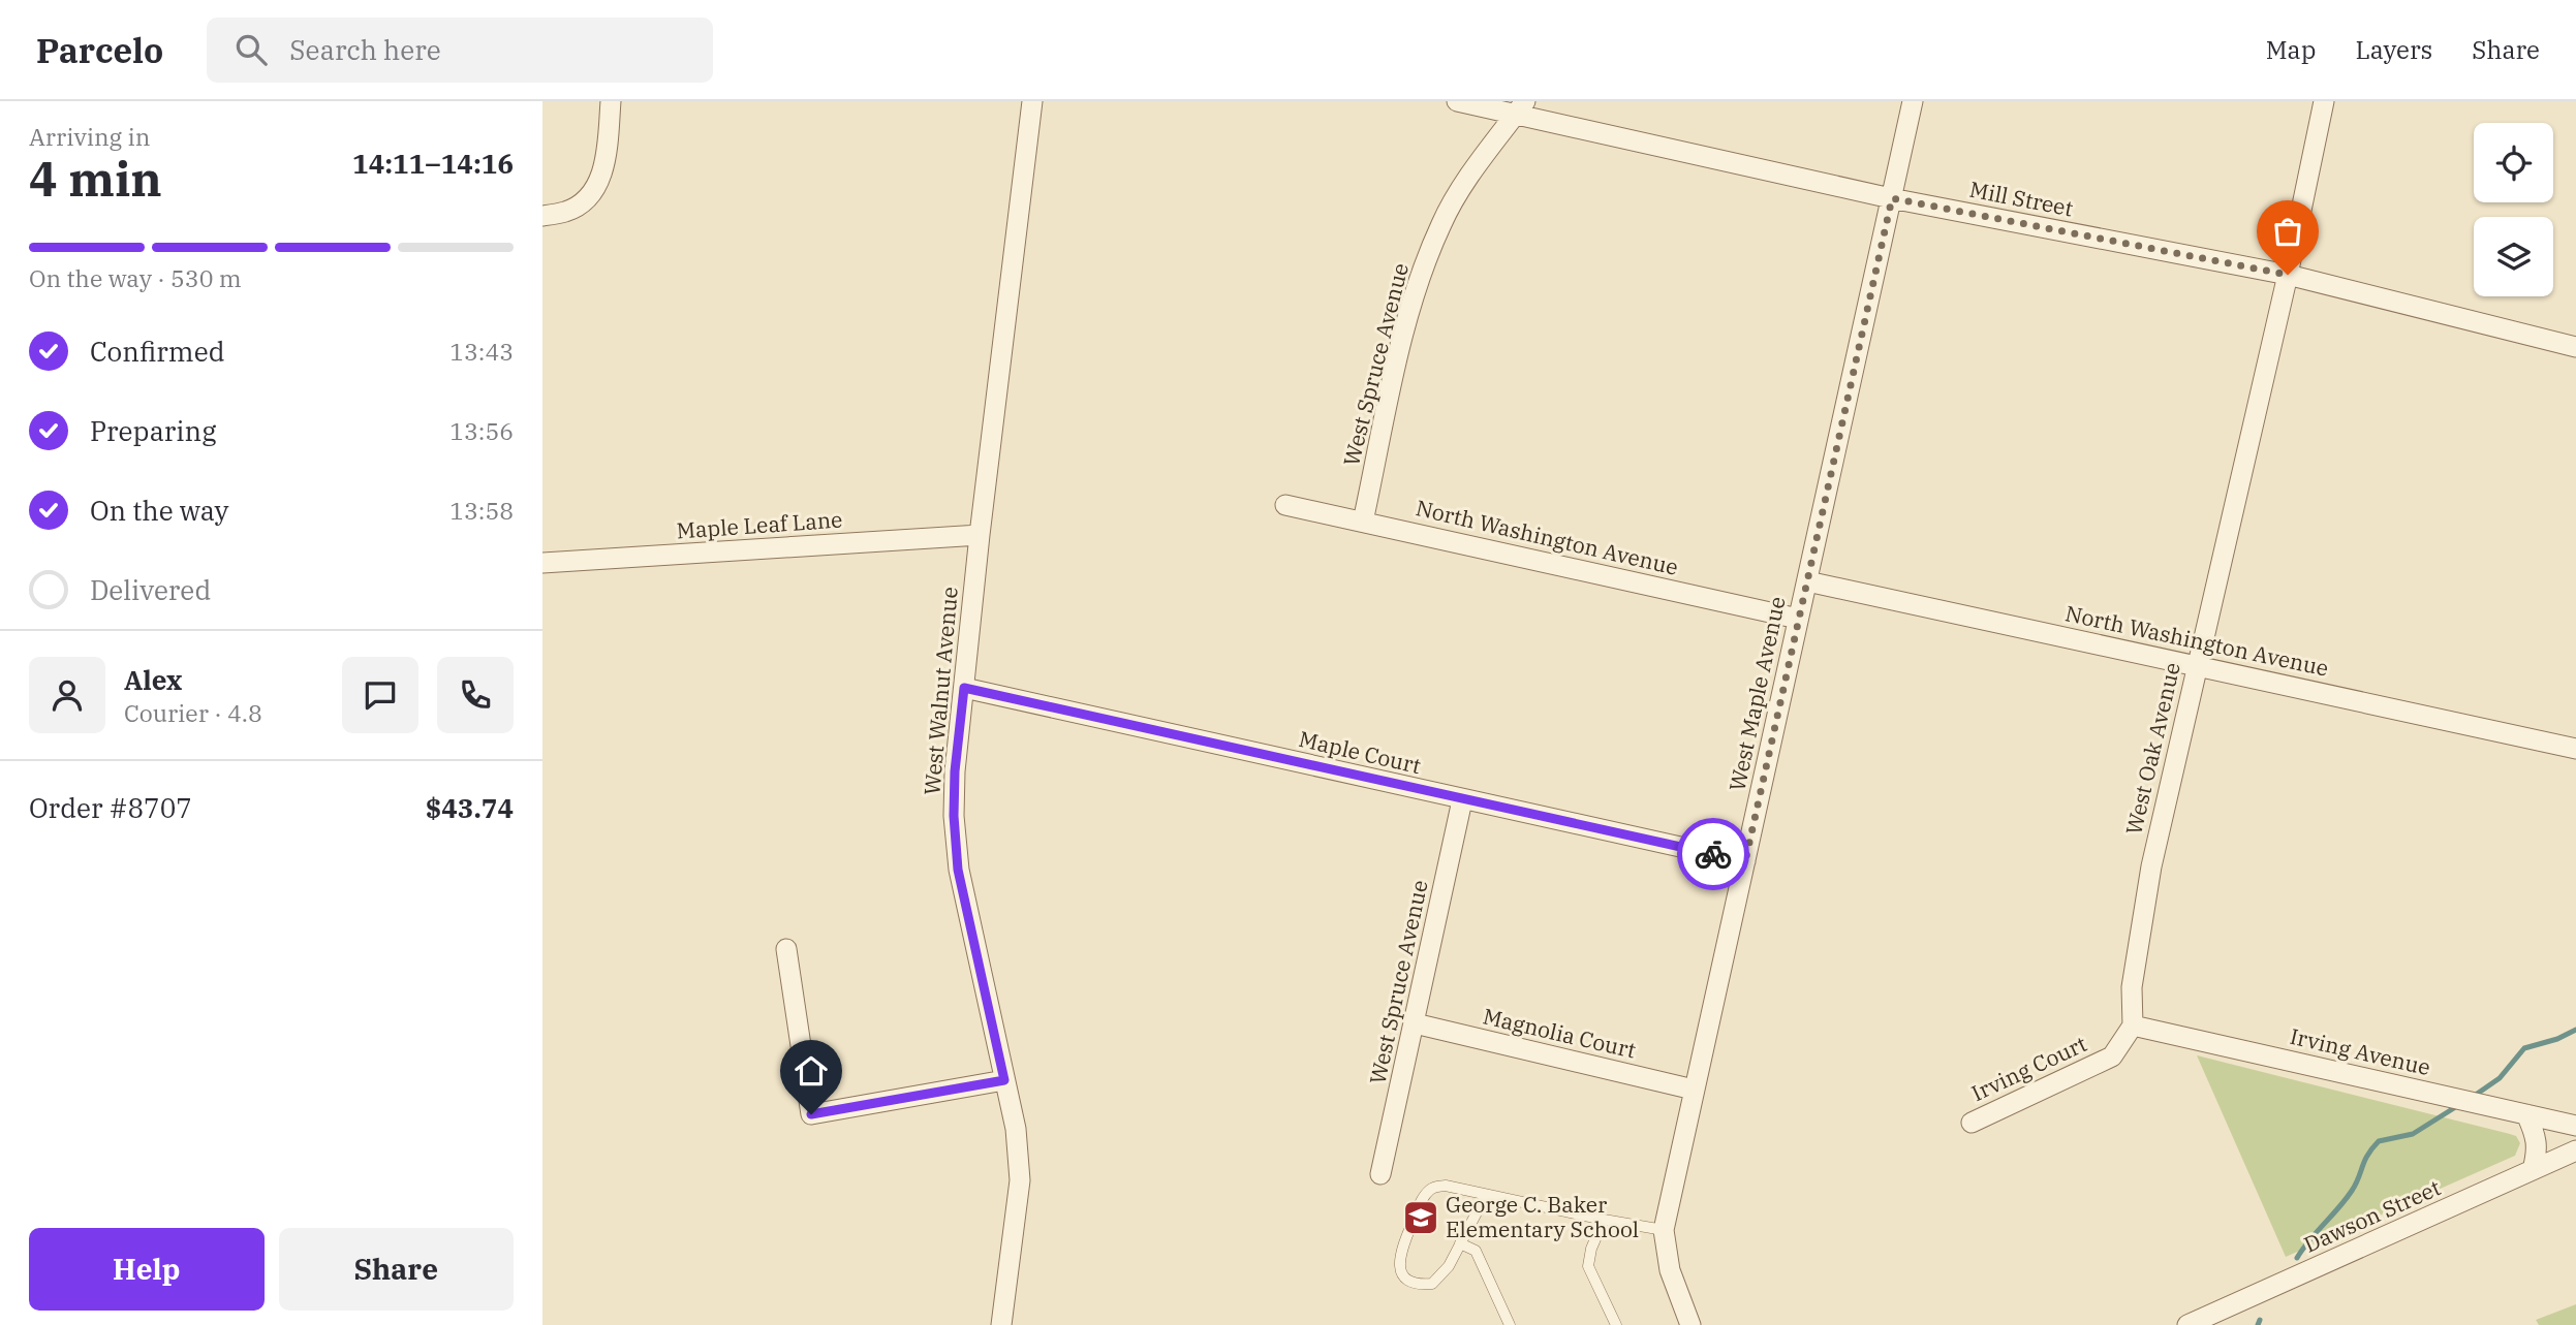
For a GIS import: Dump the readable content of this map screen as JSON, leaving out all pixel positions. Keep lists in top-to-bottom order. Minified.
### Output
{"streets":{"street":["Mill Street","West Spruce Avenue","Maple Leaf Lane","North Washington Avenue","West Walnut Avenue","West Maple Avenue","West Oak Avenue","Maple Court","Magnolia Court","Irving Avenue","Irving Court","Dawson Street"]},"crossings":[["Mill Street","West Spruce Avenue"],["Mill Street","West Maple Avenue"],["Mill Street","West Oak Avenue"],["West Spruce Avenue","North Washington Avenue"],["West Spruce Avenue","Maple Court"],["West Spruce Avenue","Magnolia Court"],["Maple Leaf Lane","West Walnut Avenue"],["North Washington Avenue","West Maple Avenue"],["North Washington Avenue","West Oak Avenue"],["West Walnut Avenue","Maple Court"],["West Maple Avenue","Maple Court"],["West Maple Avenue","Magnolia Court"],["West Oak Avenue","Irving Avenue"],["West Oak Avenue","Irving Court"],["Irving Avenue","Irving Court"]],"places":{"school or university":["George C. Baker Elementary School"]},"page":{"header":"Parcelo","search":"Search here","nav":["Map","Layers","Share"],"heading":["4 min","Arriving in","14:11–14:16"],"panel":["Alex","Courier · 4.8","Order #8707","$43.74"],"bar":"On the way · 530 m","list":[["Confirmed","13:43"],["Preparing","13:56"],["On the way","13:58"],"Delivered"],"buttons":["Help","Share"]}}
